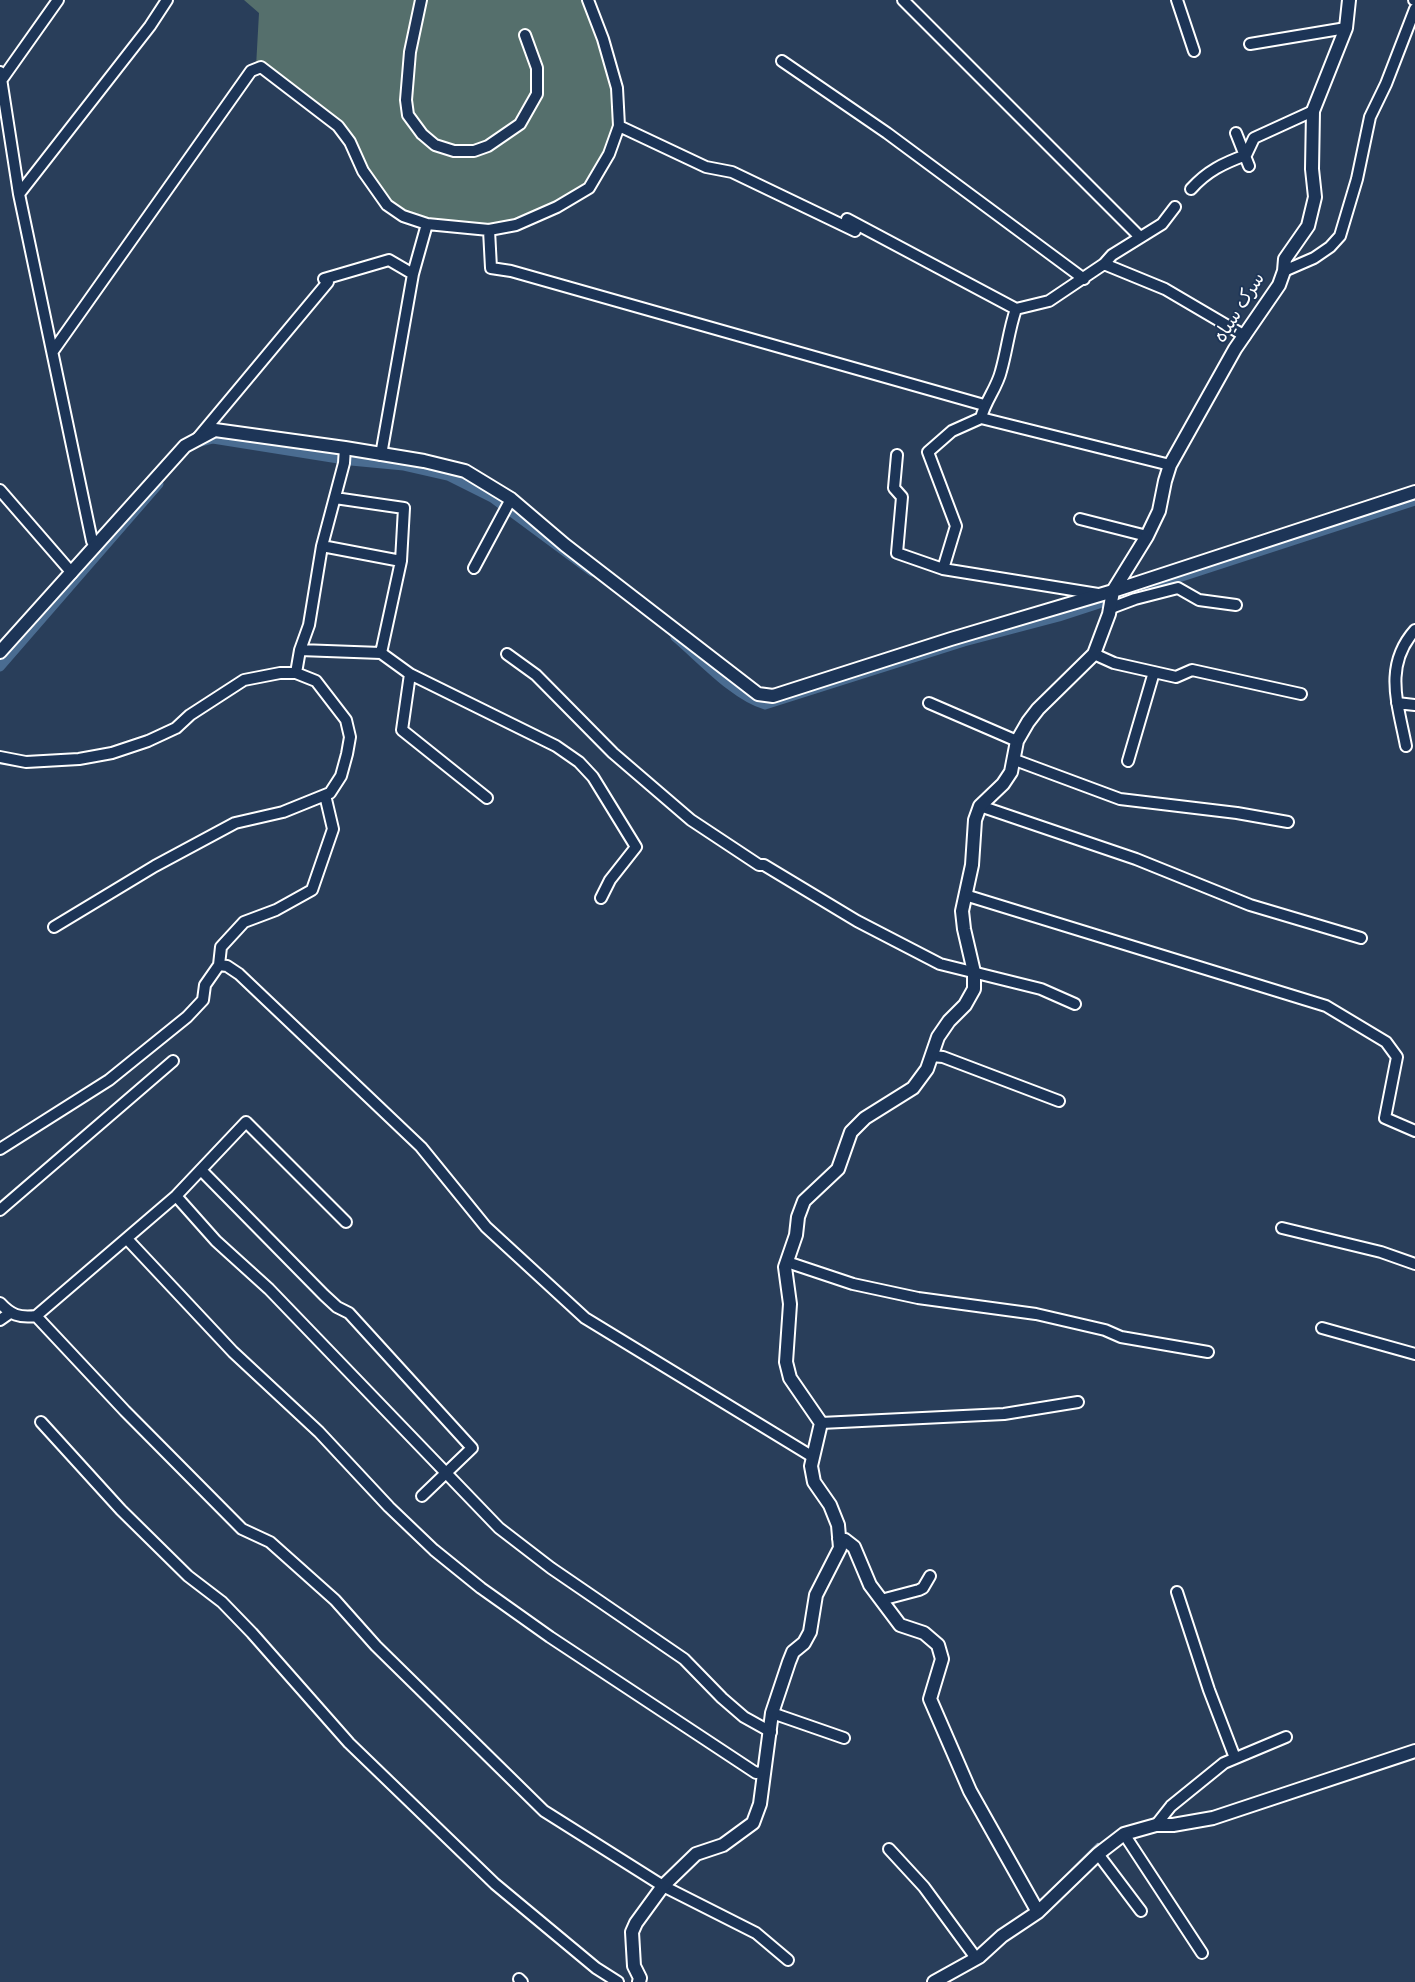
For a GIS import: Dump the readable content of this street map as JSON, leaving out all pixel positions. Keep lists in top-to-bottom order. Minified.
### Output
{"streets":{"street":["سرک سیاه"]}}
